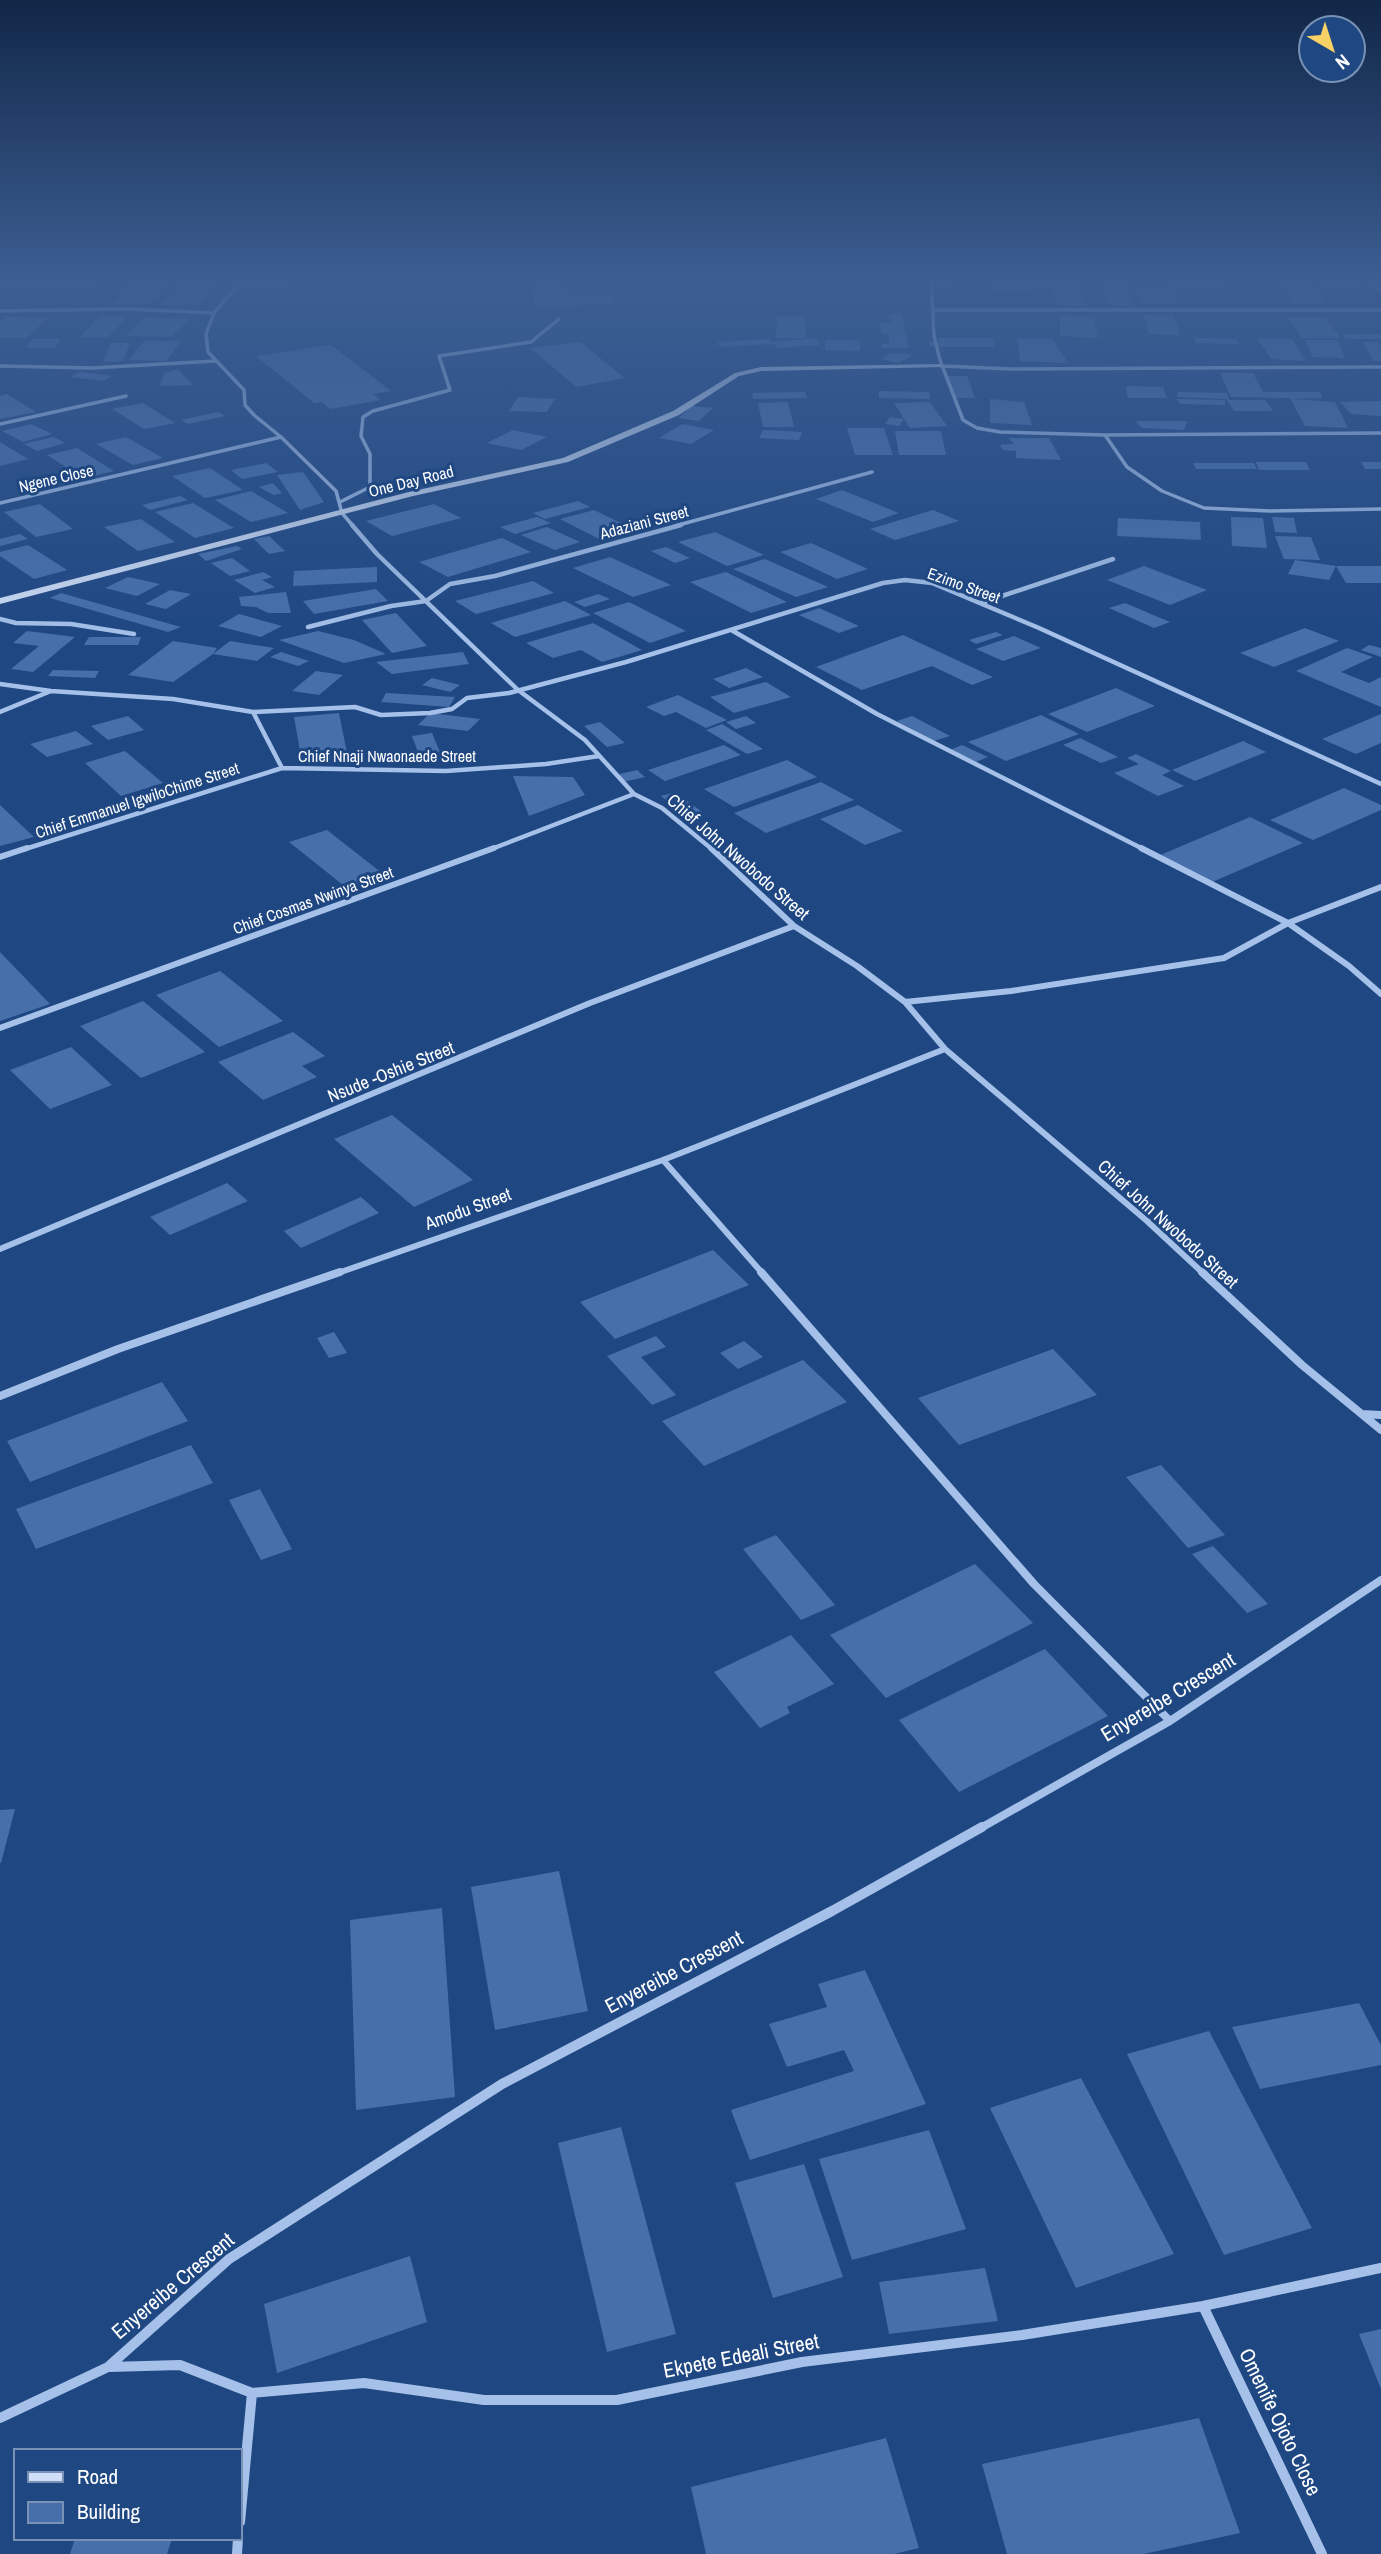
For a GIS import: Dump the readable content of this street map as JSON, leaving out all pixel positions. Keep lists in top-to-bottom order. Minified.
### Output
{"streets":{"main road":["One Day Road"],"street":["Ngene Close","Adaziani Street","Ezimo Street","Chief Nnaji Nwaonaede Street","Chief Emmanuel IgwiloChime Street","Chief John Nwobodo Street","Chief Cosmas Nwinya Street","Nsude -Oshie Street","Amodu Street","Enyereibe Crescent","Ekpete Edeali Street","Omenife Ojoto Close"]},"crossings":[["One Day Road","Chief John Nwobodo Street"],["Adaziani Street","Chief John Nwobodo Street"],["Ezimo Street","Chief Nnaji Nwaonaede Street"],["Ezimo Street","Chief John Nwobodo Street"],["Chief Nnaji Nwaonaede Street","Chief Emmanuel IgwiloChime Street"],["Chief Nnaji Nwaonaede Street","Chief John Nwobodo Street"],["Chief John Nwobodo Street","Chief Cosmas Nwinya Street"],["Chief John Nwobodo Street","Nsude -Oshie Street"],["Chief John Nwobodo Street","Amodu Street"],["Enyereibe Crescent","Ekpete Edeali Street"],["Ekpete Edeali Street","Omenife Ojoto Close"]],"legend":["Road","Building"],"north":"bottom right"}
